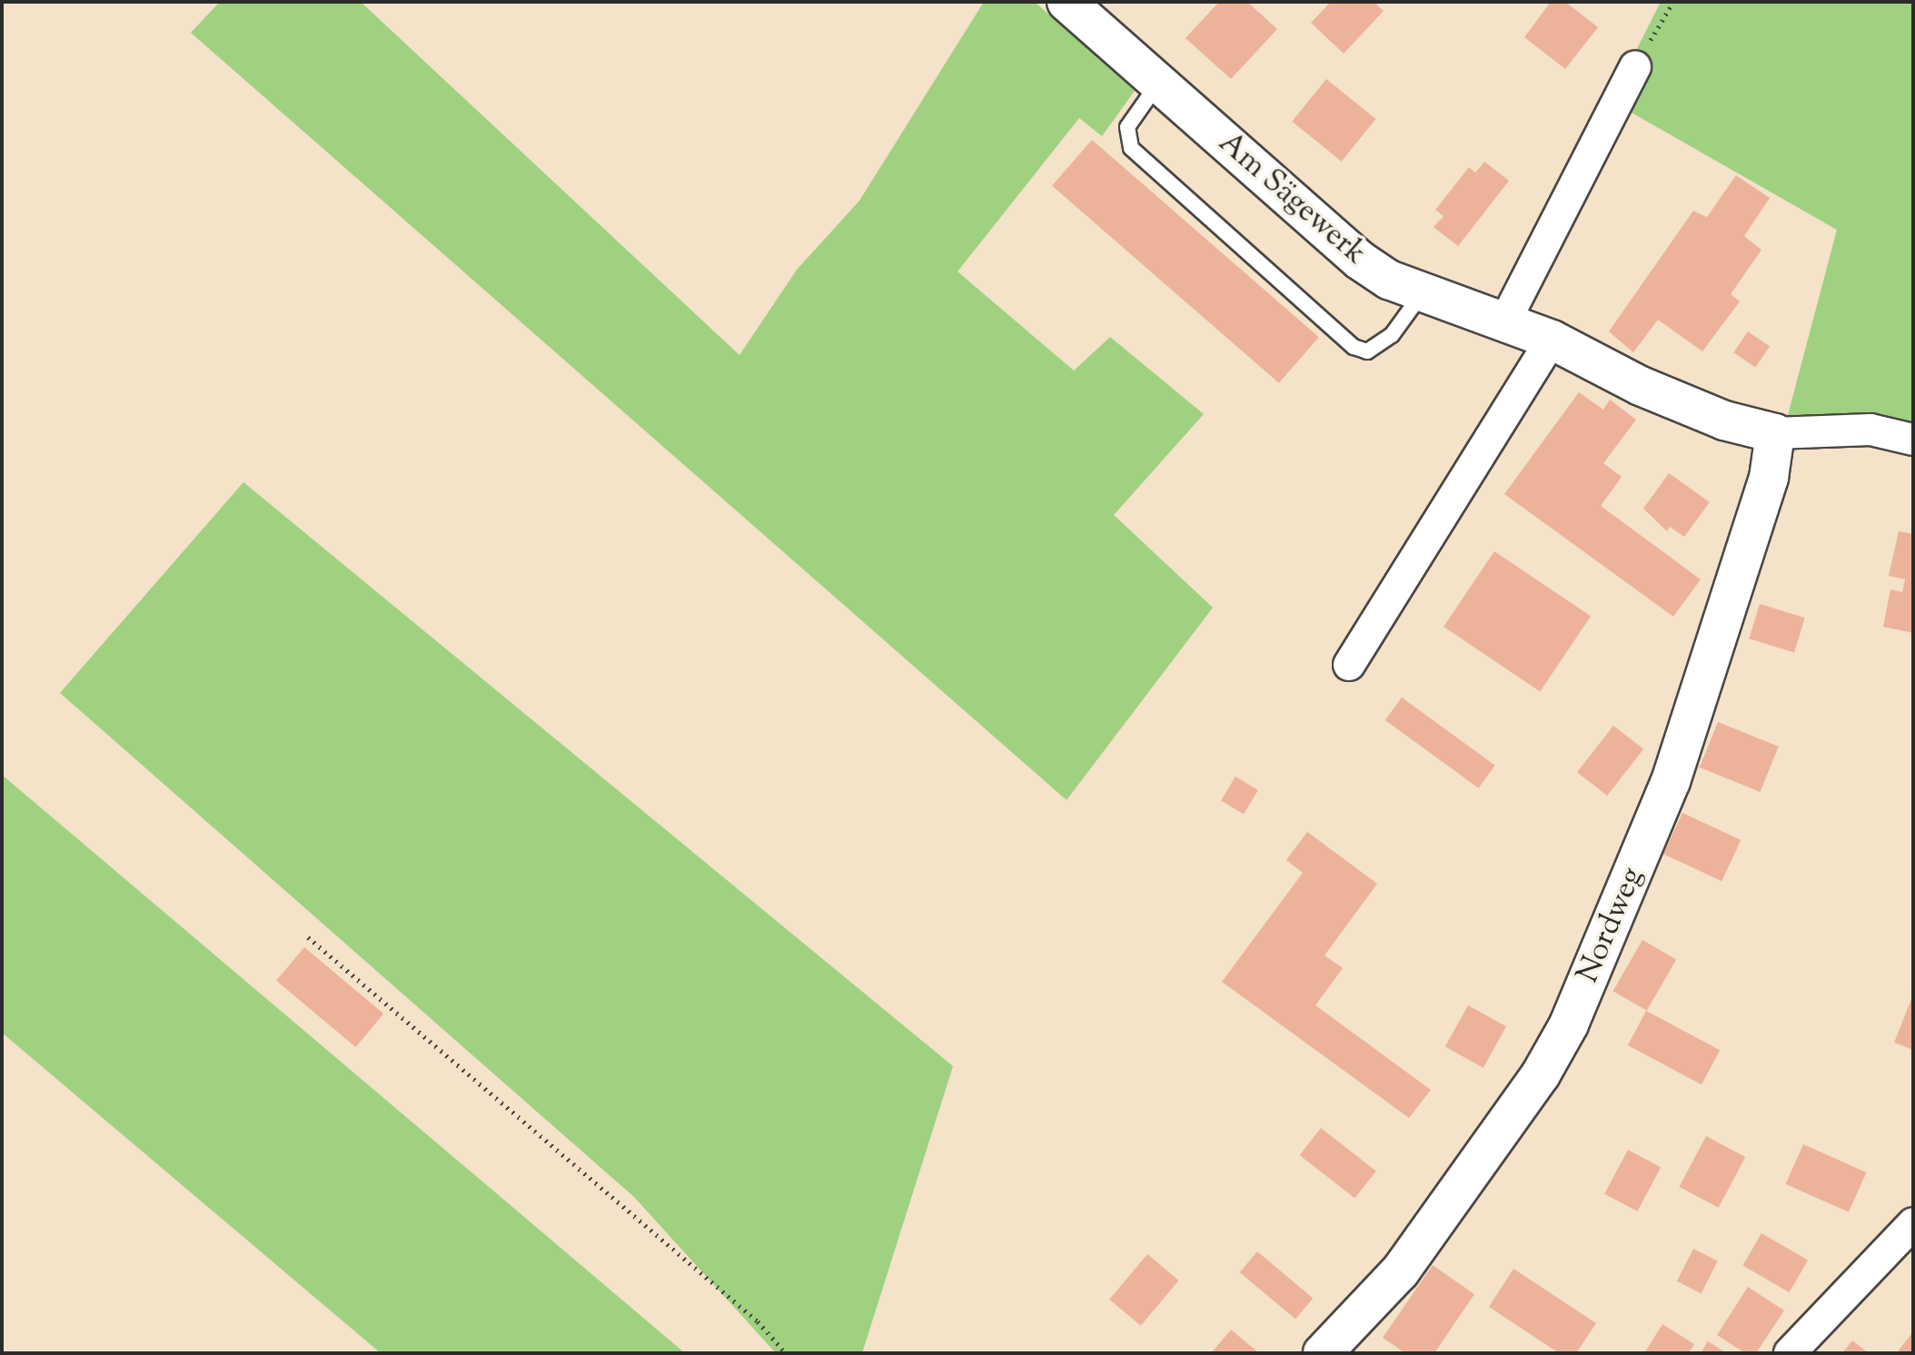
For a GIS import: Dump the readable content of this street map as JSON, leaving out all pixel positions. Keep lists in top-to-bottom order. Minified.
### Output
{"streets":{"street":["Am Sägewerk","Nordweg"]},"crossings":[["Am Sägewerk","Nordweg"]]}
